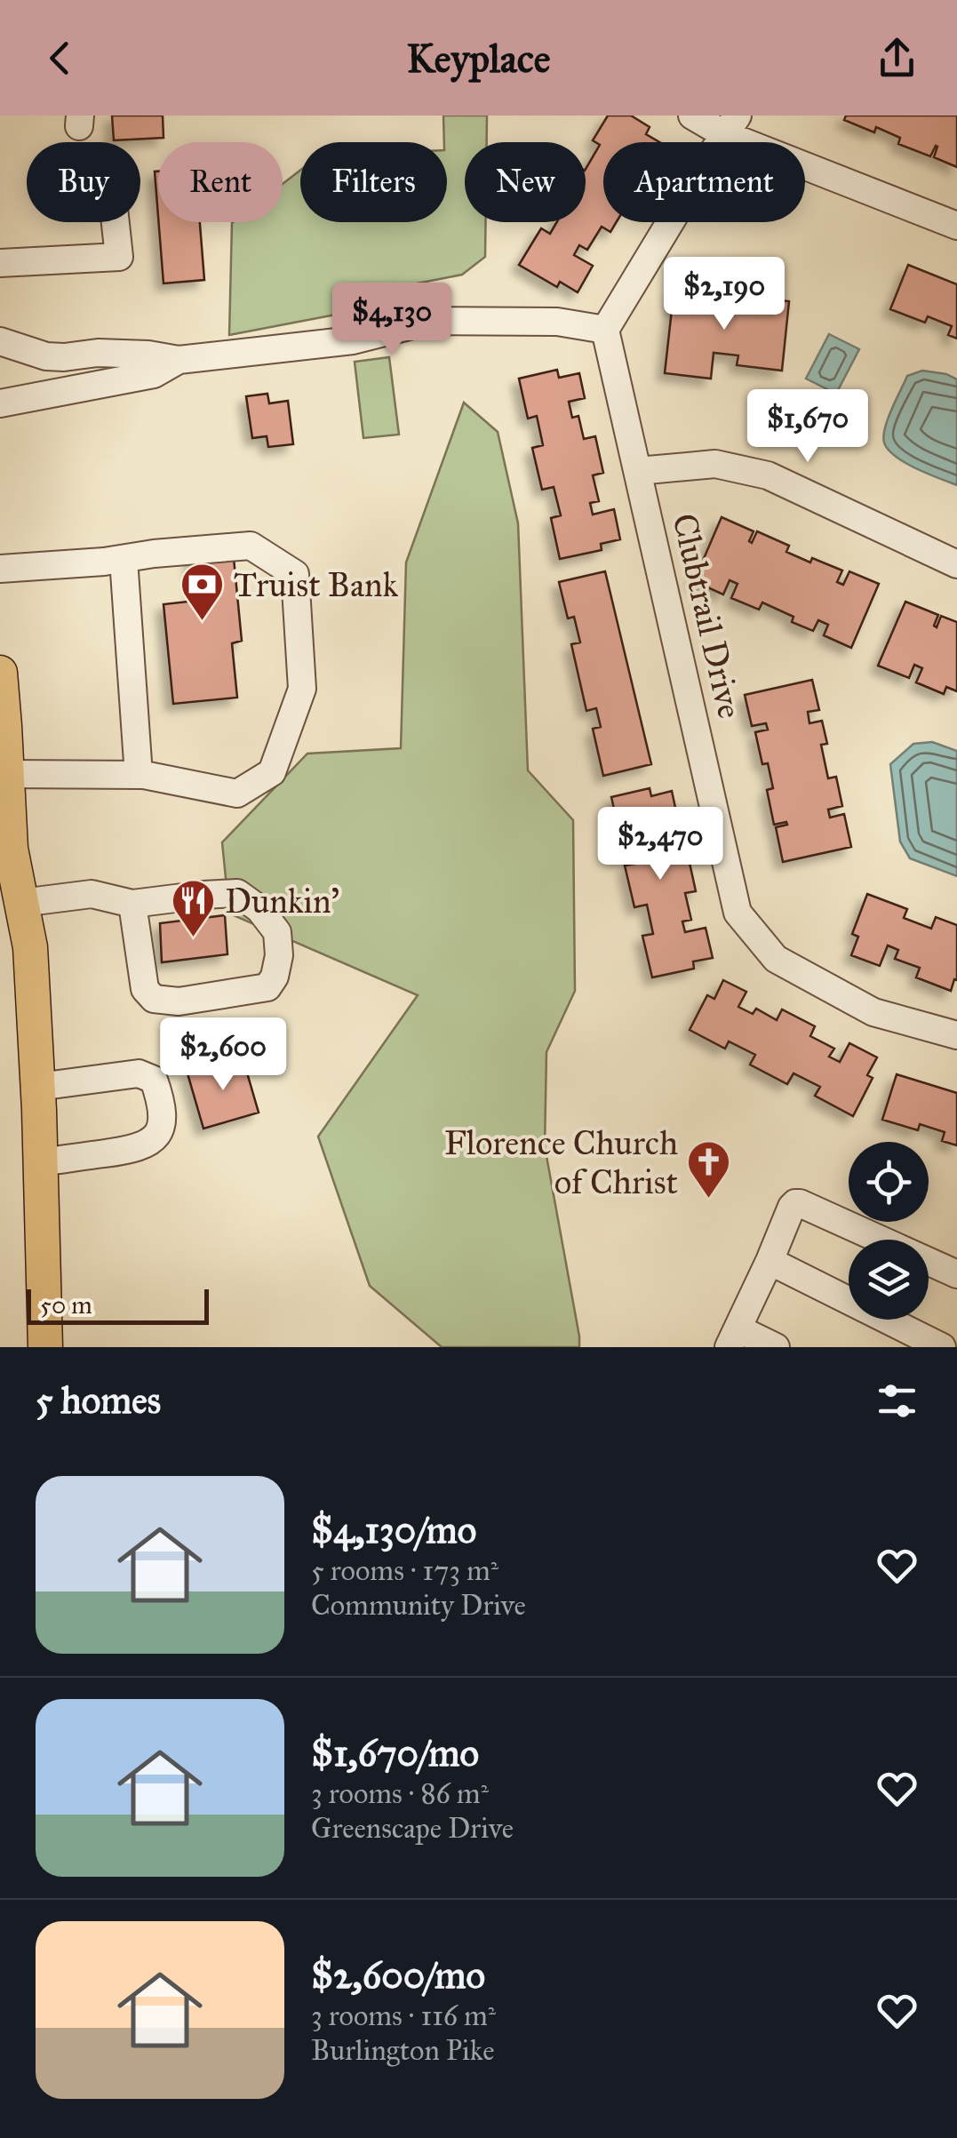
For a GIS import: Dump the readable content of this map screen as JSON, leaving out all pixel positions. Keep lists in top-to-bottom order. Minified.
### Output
{"streets":{"street":["Clubtrail Drive"]},"places":{"bank":["Truist Bank"],"restaurant":["Dunkin'"],"church":["Florence Church of Christ"]},"scale_bar":"50 m","page":{"header":"Keyplace","chip":["Buy","Rent","Filters","New","Apartment"],"price":["$2,190","$4,130","$1,670","$2,470","$2,600"],"scale":"50 m","heading":"5 homes","list":[{"name":"$4,130/mo","note":"5 rooms · 173 m² · Community Drive"},{"name":"$1,670/mo","note":"3 rooms · 86 m² · Greenscape Drive"},{"name":"$2,600/mo","note":"3 rooms · 116 m² · Burlington Pike"}]}}
